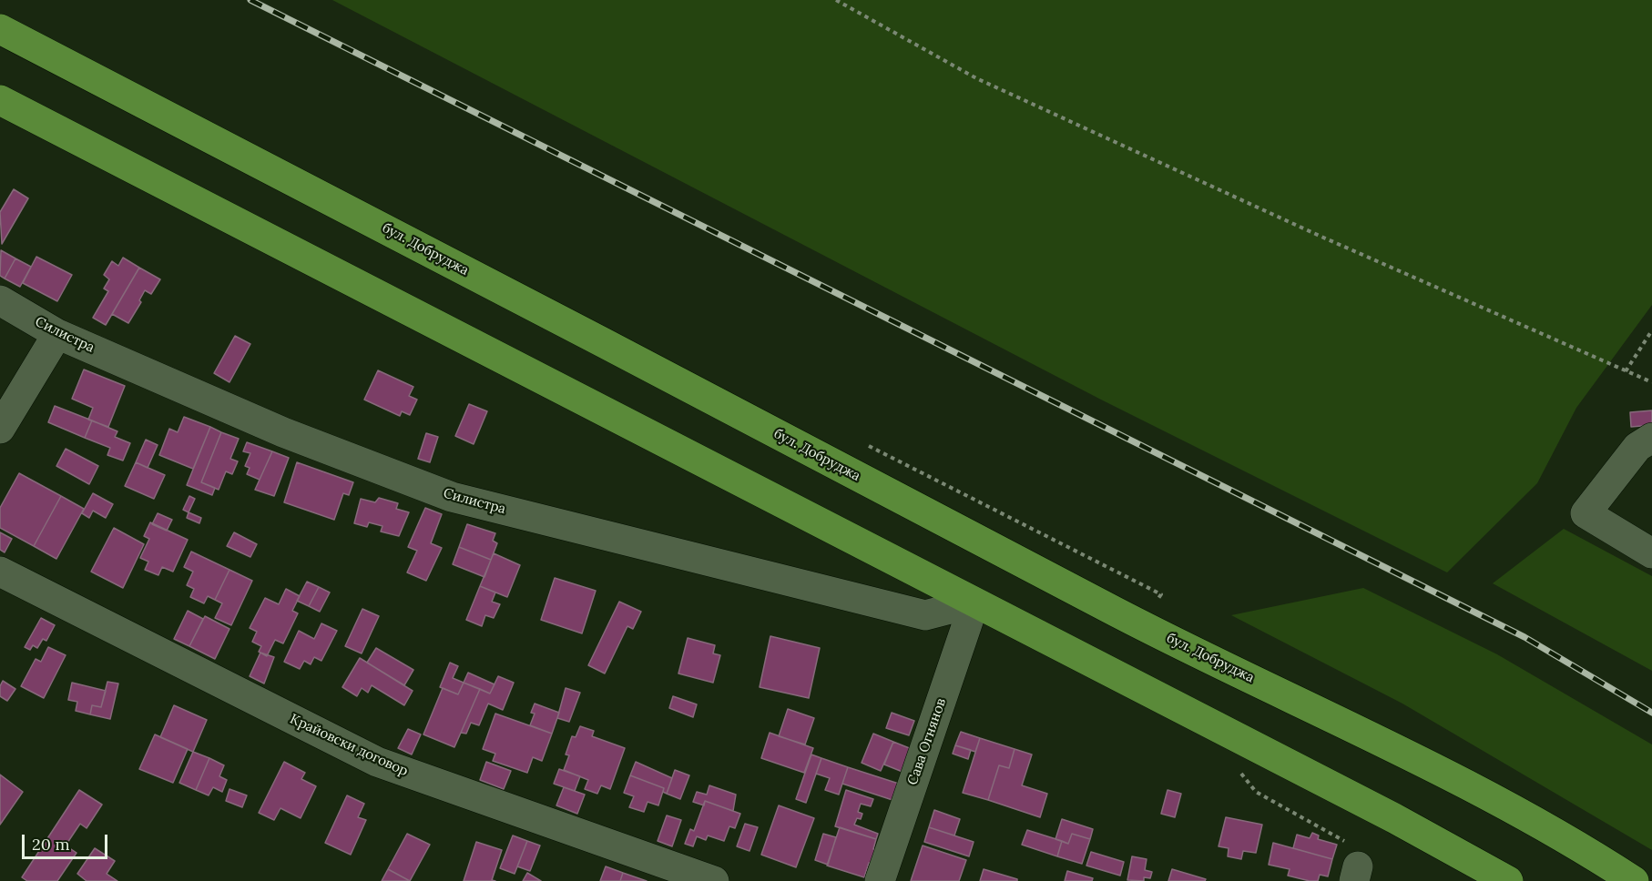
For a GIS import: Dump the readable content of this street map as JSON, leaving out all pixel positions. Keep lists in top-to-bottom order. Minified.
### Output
{"streets":{"main road":["бул. Добруджа"],"street":["Силистра","Сава Огнянов","Крайовски договор"]},"crossings":[["Силистра","Сава Огнянов"]],"scale_bar":"20 m"}
